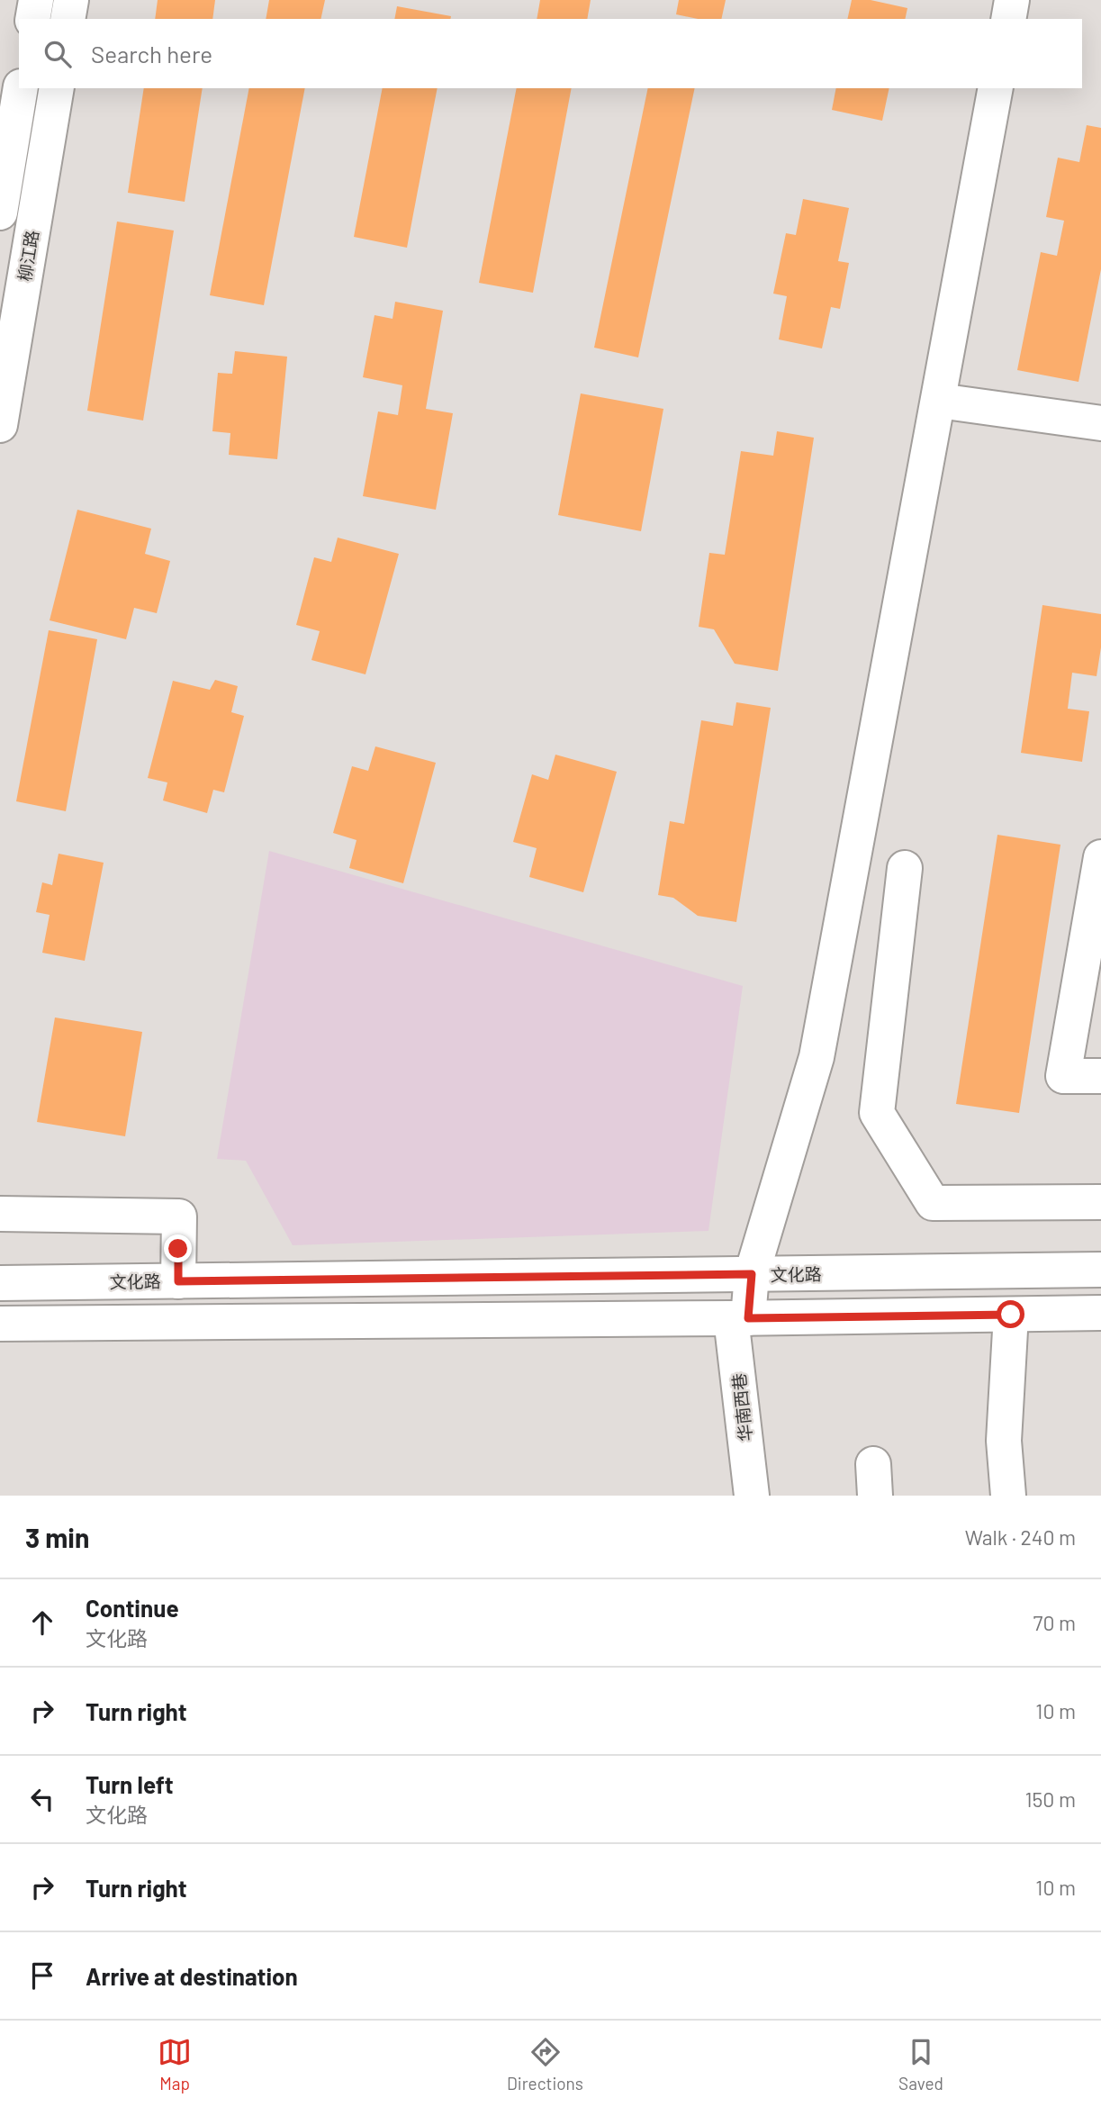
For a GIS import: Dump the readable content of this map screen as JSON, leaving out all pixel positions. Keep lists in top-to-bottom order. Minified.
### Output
{"streets":{"street":["柳江路","文化路","华南西巷"]},"crossings":[["文化路","华南西巷"]],"page":{"search":"Search here","heading":["3 min","Walk · 240 m"],"list":[["Continue","文化路","70 m"],["Turn right","10 m"],["Turn left","文化路","150 m"],["Turn right","10 m"],"Arrive at destination"],"nav":["Map","Directions","Saved"]}}
